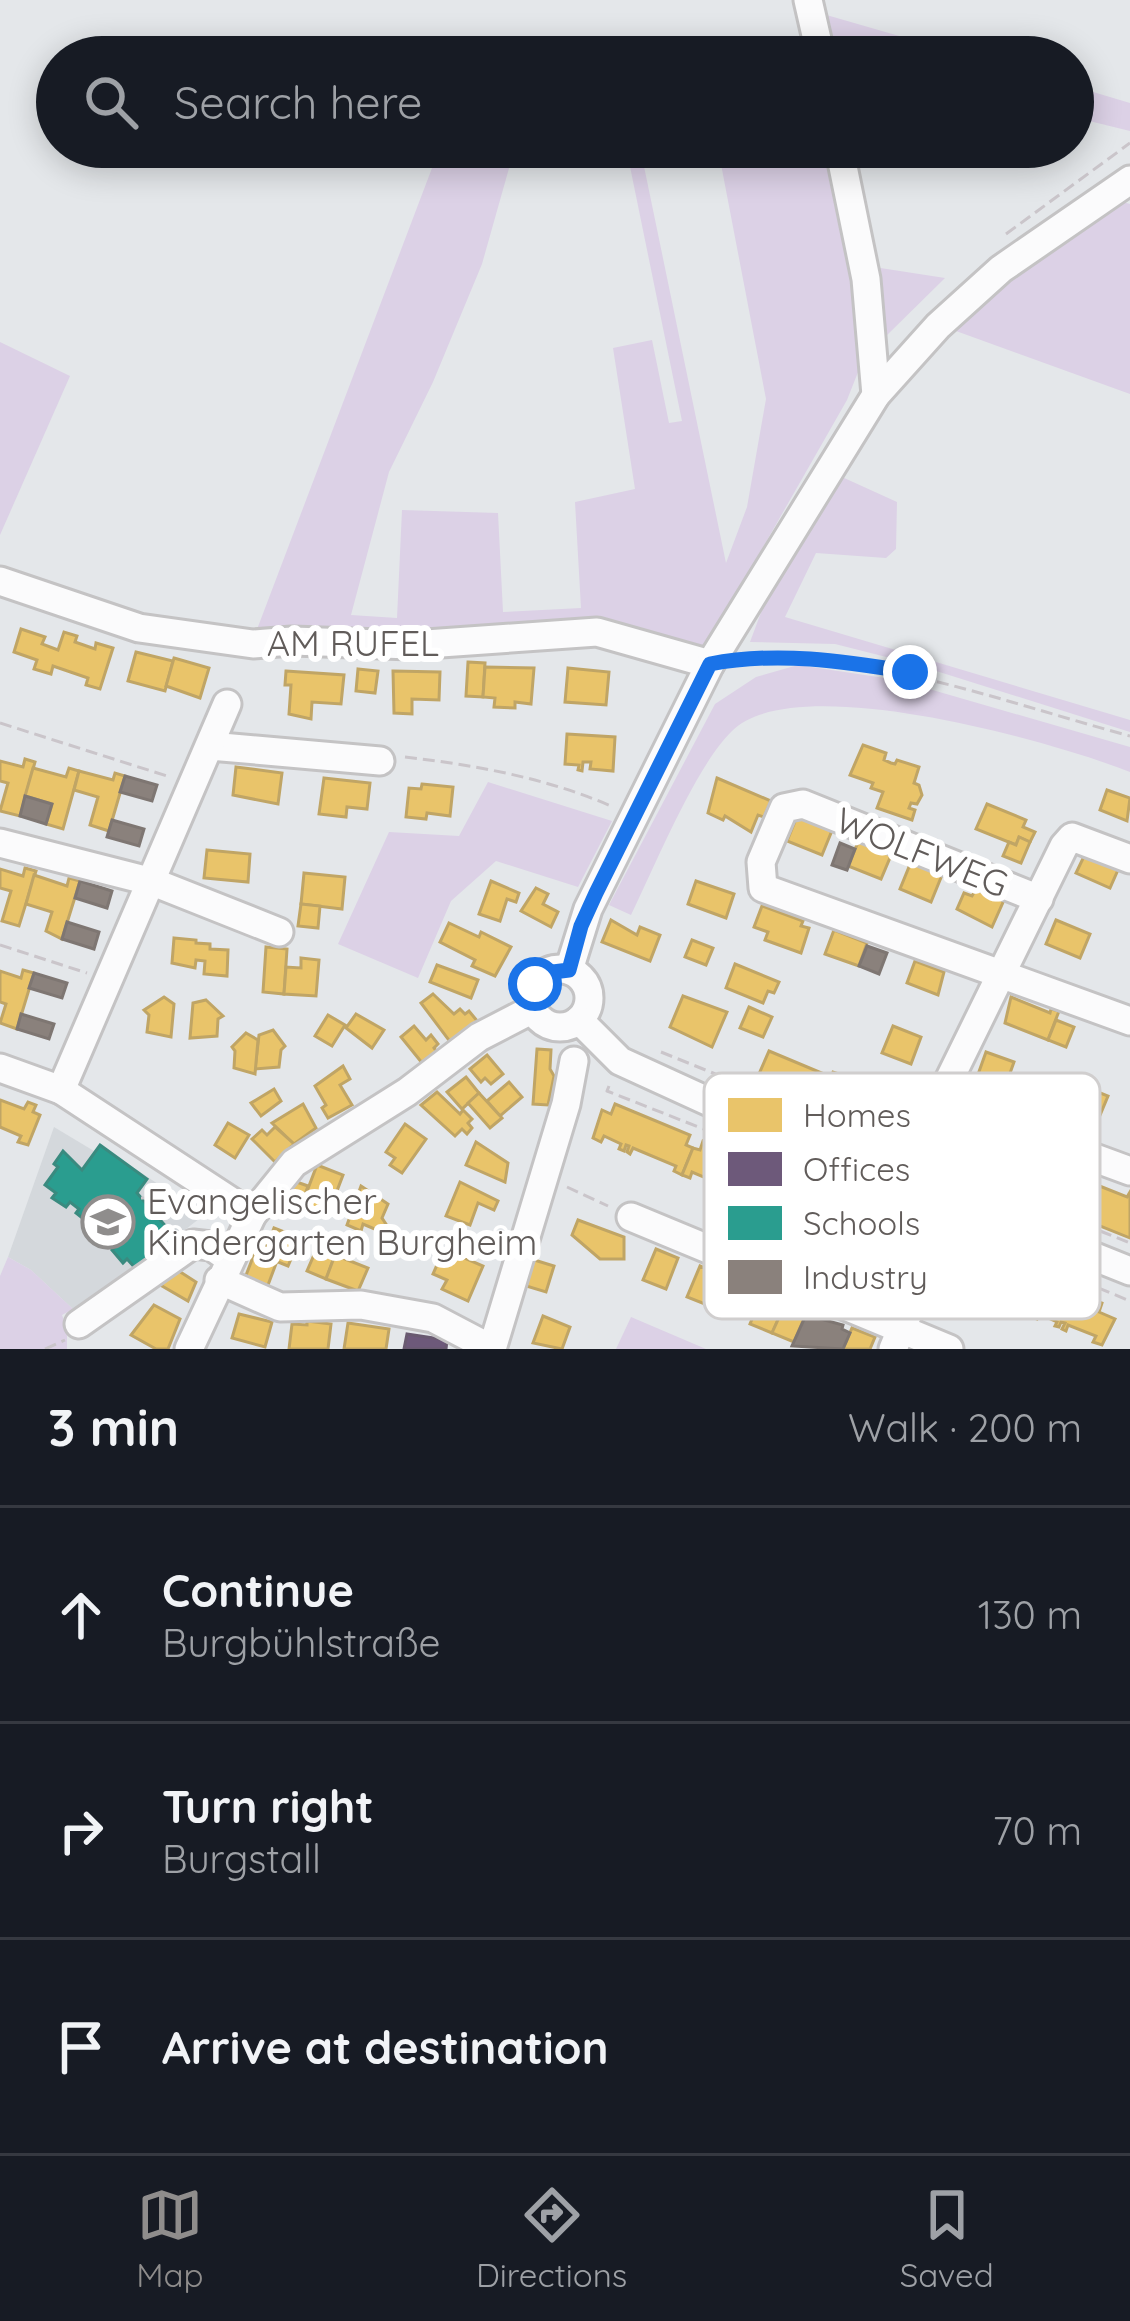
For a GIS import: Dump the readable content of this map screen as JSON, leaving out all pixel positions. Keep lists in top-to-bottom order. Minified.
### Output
{"streets":{"street":["AM RUFEL","WOLFWEG"]},"places":{"school or university":["Evangelischer Kindergarten Burgheim"]},"legend":["Homes","Offices","Schools","Industry"],"page":{"search":"Search here","heading":["3 min","Walk · 200 m"],"list":[["Continue","Burgbühlstraße","130 m"],["Turn right","Burgstall","70 m"],"Arrive at destination"],"nav":["Map","Directions","Saved"]}}
